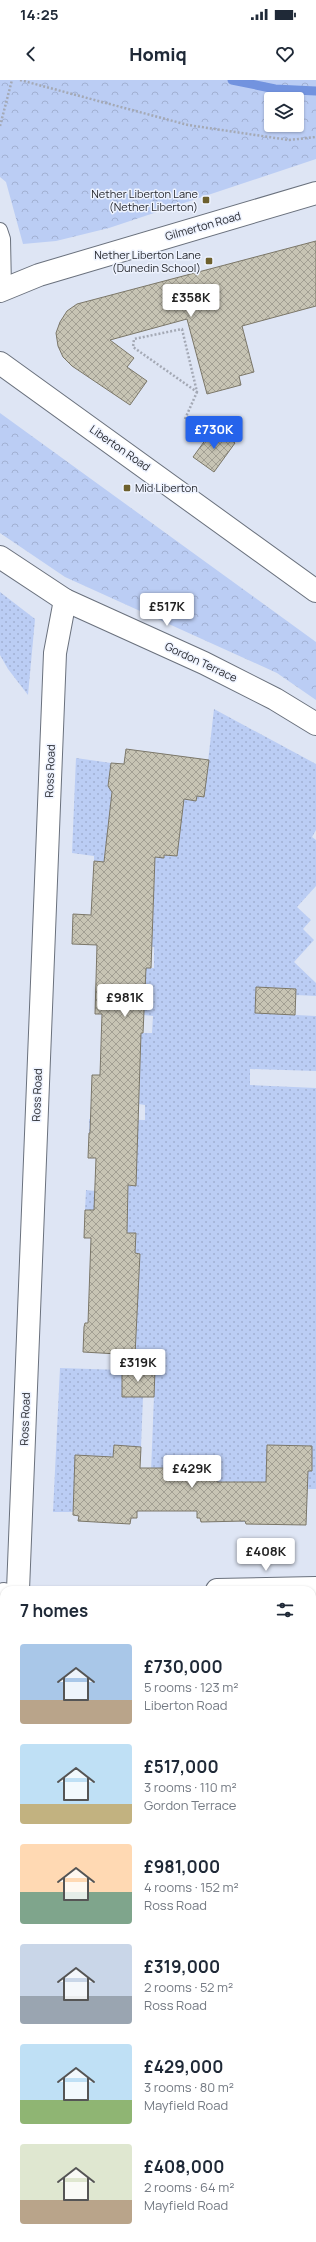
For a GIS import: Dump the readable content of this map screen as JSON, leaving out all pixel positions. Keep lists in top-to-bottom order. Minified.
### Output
{"streets":{"street":["Gilmerton Road","Liberton Road","Gordon Terrace","Ross Road"]},"crossings":[["Gordon Terrace","Ross Road"]],"places":{"transit":["Nether Liberton Lane (Nether Liberton)","Nether Liberton Lane (Dunedin School)","Mid Liberton"]},"page":{"status":"14:25","header":"Homiq","price":["£358K","£730K","£517K","£981K","£319K","£429K","£408K"],"heading":"7 homes","list":[{"name":"£730,000","note":"5 rooms · 123 m² · Liberton Road"},{"name":"£517,000","note":"3 rooms · 110 m² · Gordon Terrace"},{"name":"£981,000","note":"4 rooms · 152 m² · Ross Road"},{"name":"£319,000","note":"2 rooms · 52 m² · Ross Road"},{"name":"£429,000","note":"3 rooms · 80 m² · Mayfield Road"},{"name":"£408,000","note":"2 rooms · 64 m² · Mayfield Road"}]}}
